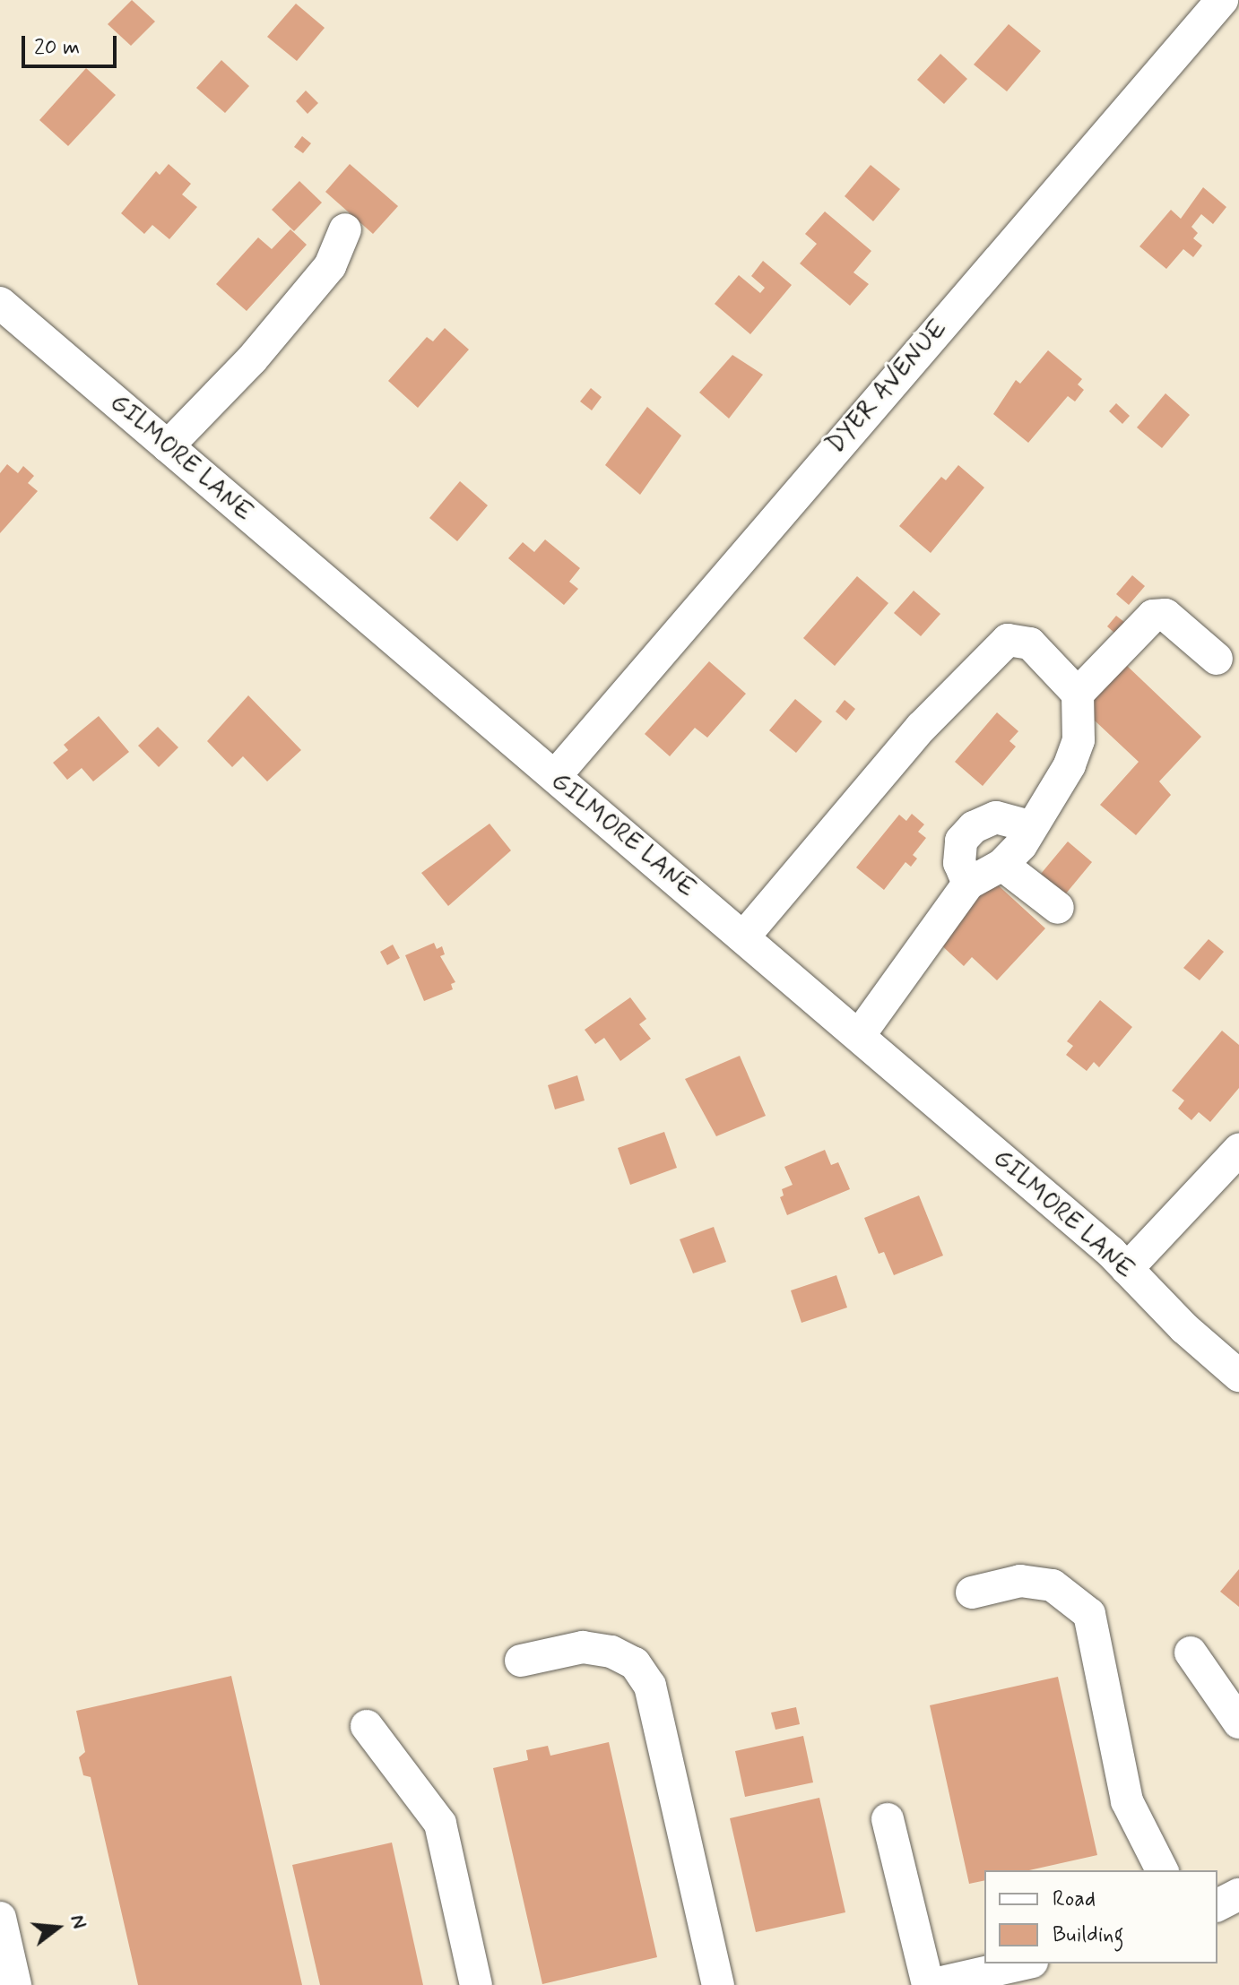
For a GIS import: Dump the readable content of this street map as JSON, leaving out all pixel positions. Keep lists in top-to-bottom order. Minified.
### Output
{"streets":{"street":["DYER AVENUE","GILMORE LANE"]},"crossings":[["DYER AVENUE","GILMORE LANE"]],"legend":["Road","Building"],"scale_bar":"20 m","north":"right"}
